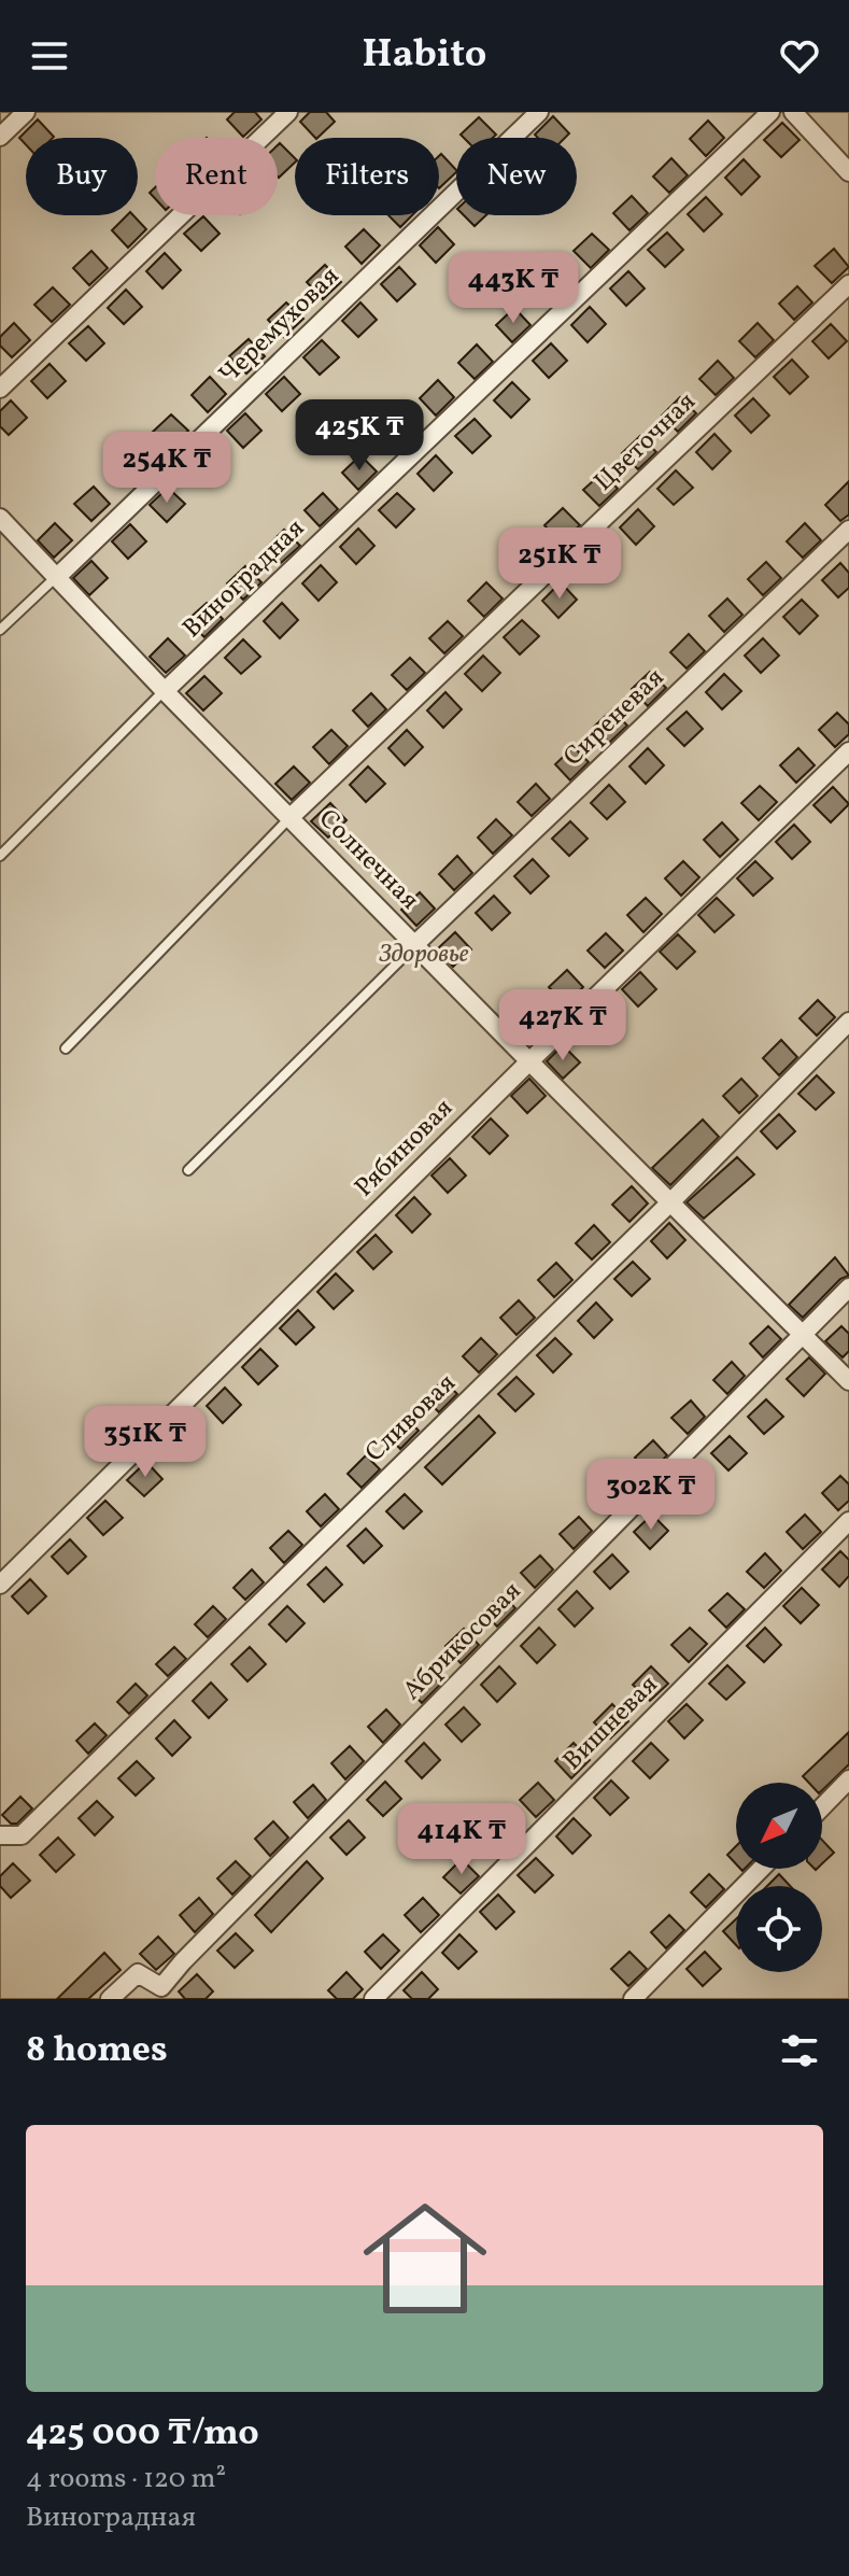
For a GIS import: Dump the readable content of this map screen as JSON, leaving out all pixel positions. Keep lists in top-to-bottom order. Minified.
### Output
{"streets":{"street":["Черемуховая","Цветочная","Виноградная","Сиреневая","Солнечная","Рябиновая","Сливовая","Абрикосовая","Вишневая"]},"crossings":[["Черемуховая","Солнечная"],["Цветочная","Солнечная"],["Виноградная","Солнечная"],["Сиреневая","Солнечная"],["Солнечная","Рябиновая"],["Солнечная","Сливовая"],["Солнечная","Абрикосовая"]],"parks":["Здоровье"],"north":"bottom left","page":{"header":"Habito","chip":["Buy","Rent","Filters","New"],"price":["443K ₸","425K ₸","254K ₸","251K ₸","427K ₸","351K ₸","302K ₸","414K ₸"],"heading":"8 homes","list":[{"name":"425 000 ₸/mo","note":"4 rooms · 120 m² · Виноградная"}]}}
